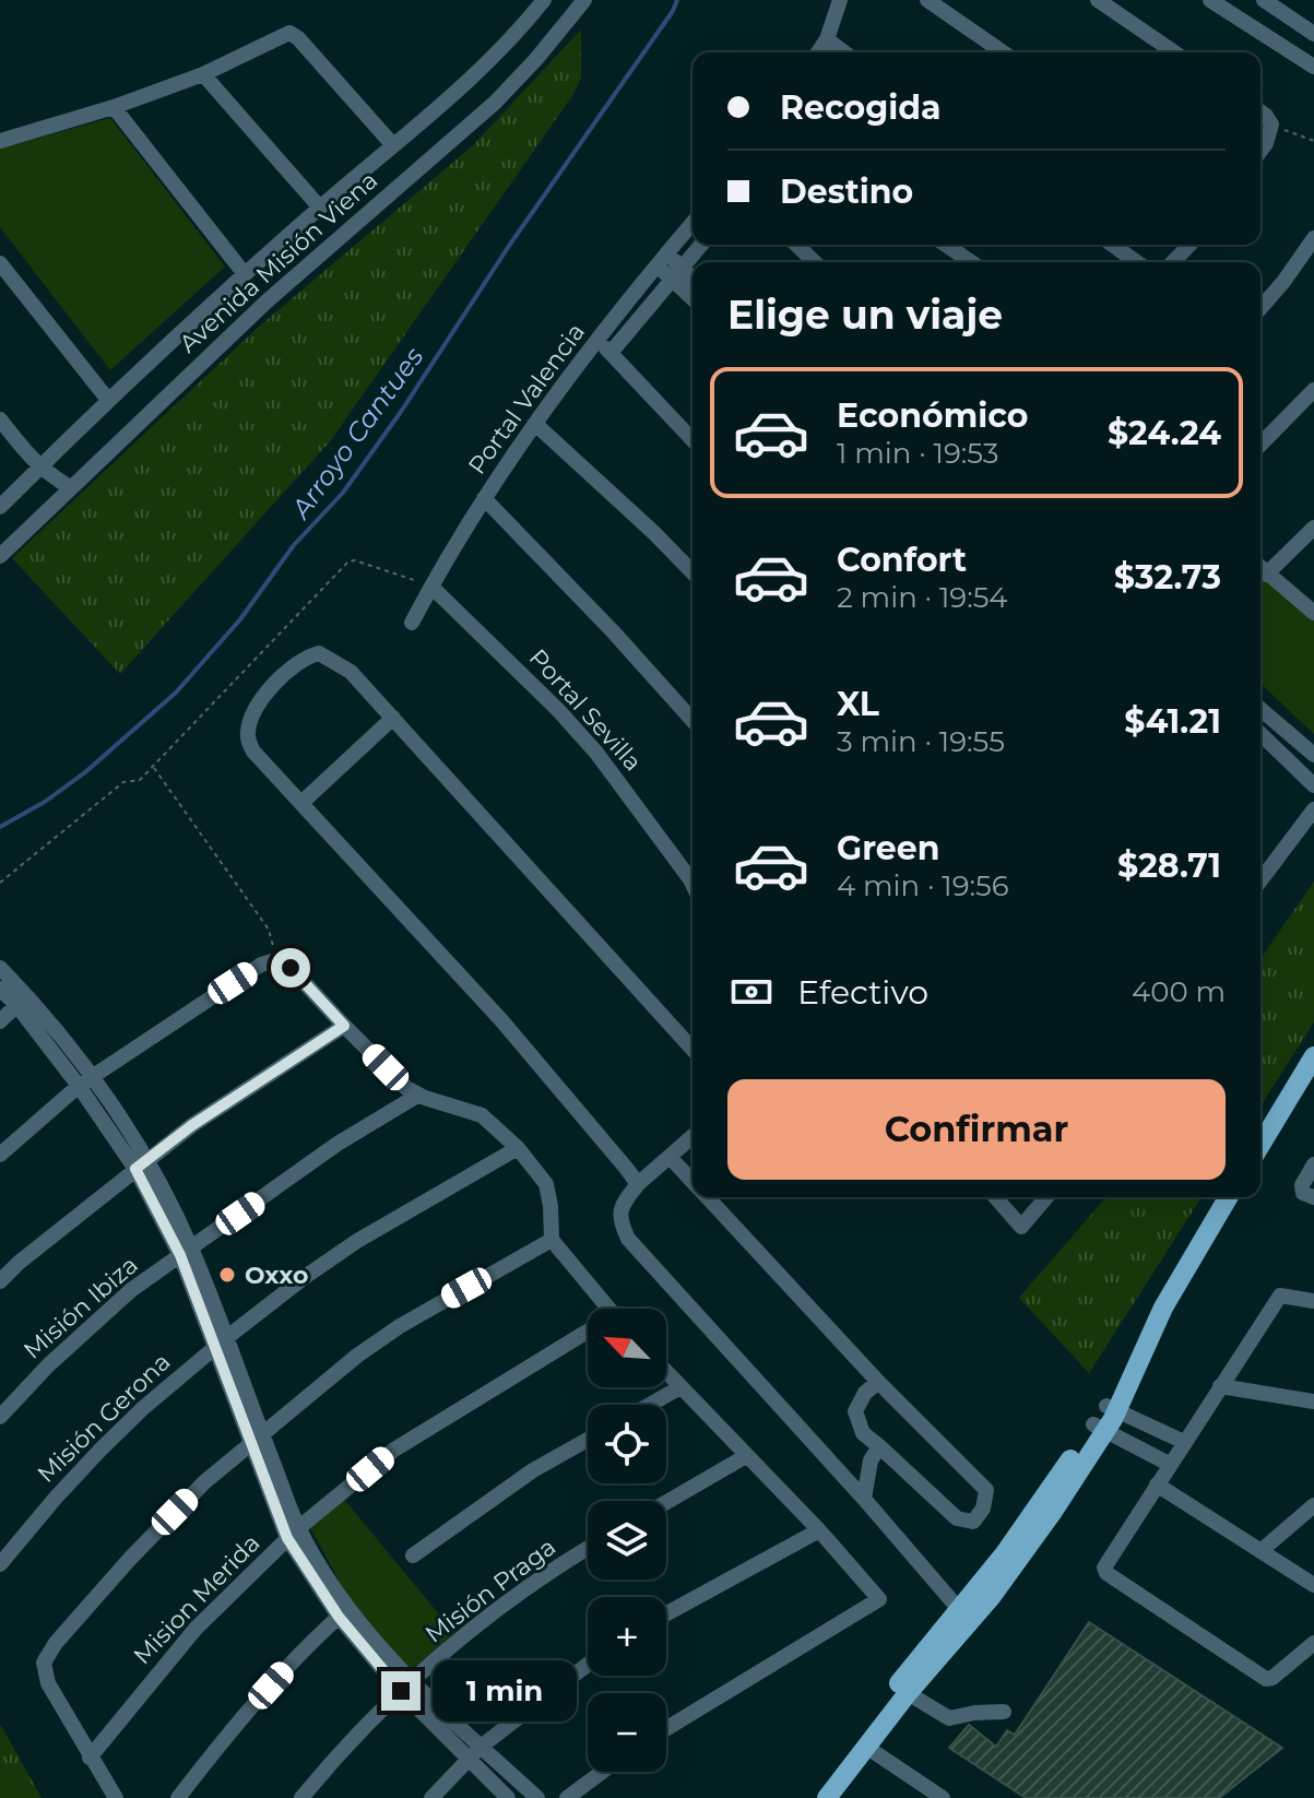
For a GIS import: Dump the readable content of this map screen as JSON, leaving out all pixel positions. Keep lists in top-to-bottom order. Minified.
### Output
{"streets":{"street":["Avenida Misión Viena","Portal Valencia","Portal Sevilla","Misión Ibiza","Misión Gerona","Misión Praga","Mision Merida"]},"crossings":[["Portal Valencia","Portal Sevilla"]],"water":["Arroyo Cantues"],"places":["Oxxo"],"north":"top left","page":{"banner":["Recogida","Destino"],"heading":"Elige un viaje","list":[{"name":"Económico","note":"1 min · 19:53","value":"$24.24"},{"name":"Confort","note":"2 min · 19:54","value":"$32.73"},{"name":"XL","note":"3 min · 19:55","value":"$41.21"},{"name":"Green","note":"4 min · 19:56","value":"$28.71"}],"pay":["Efectivo","400 m"],"buttons":"Confirmar","map_buttons":["+","−"],"bubble":"1 min"}}
